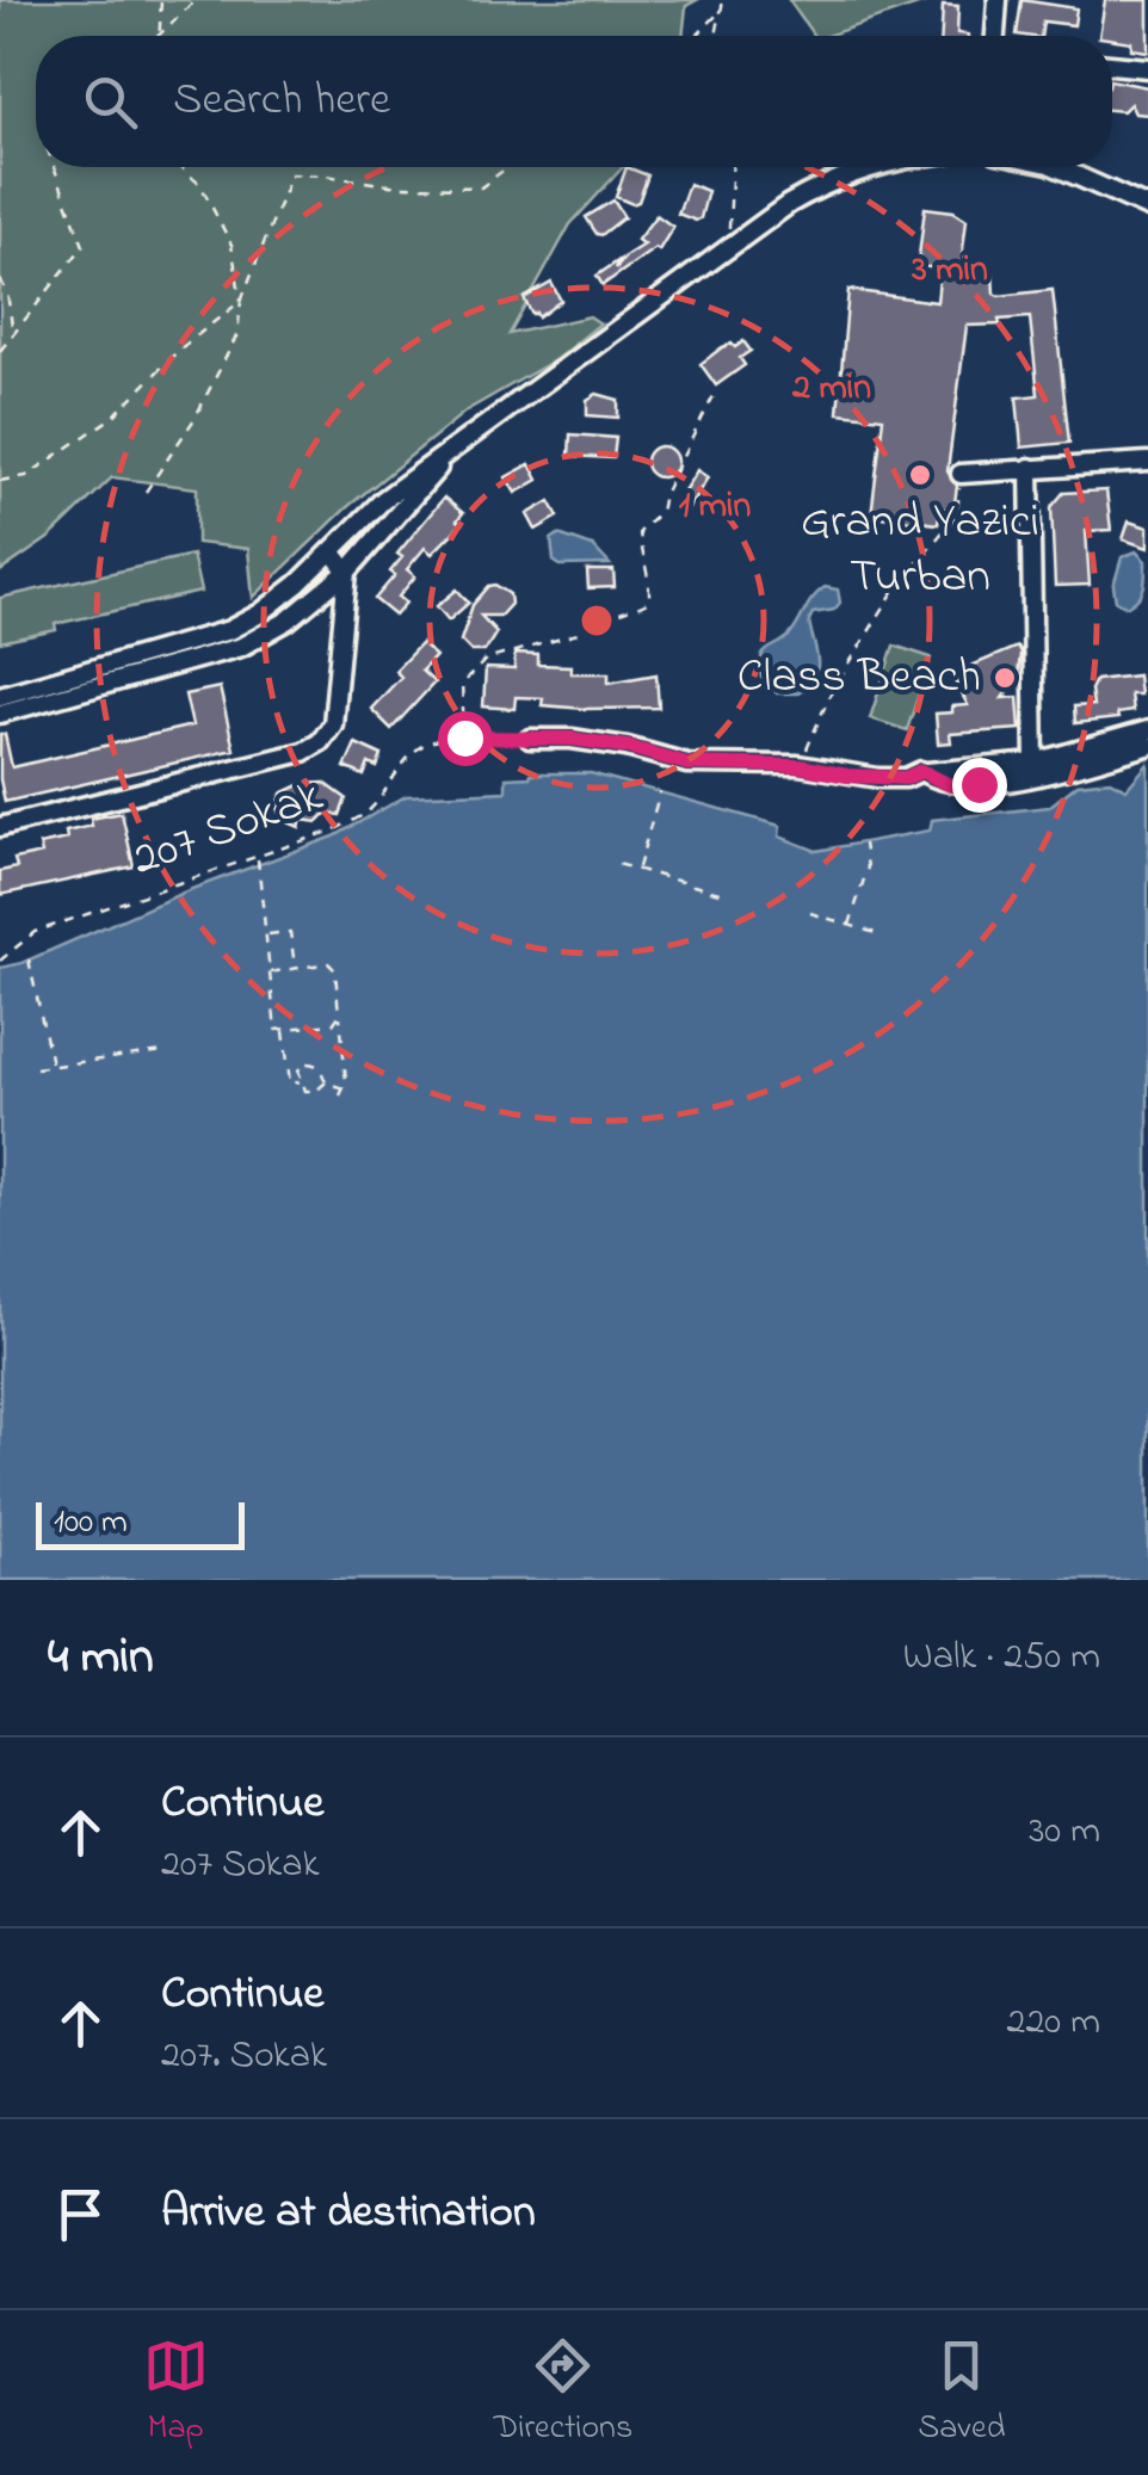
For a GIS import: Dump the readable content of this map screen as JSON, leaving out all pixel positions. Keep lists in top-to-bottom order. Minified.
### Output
{"streets":{"path":["207 Sokak"]},"places":["Grand Yazici Turban","Class Beach"],"scale_bar":"100 m","page":{"search":"Search here","scale":"100 m","heading":["4 min","Walk · 250 m"],"list":[["Continue","207 Sokak","30 m"],["Continue","207. Sokak","220 m"],"Arrive at destination"],"nav":["Map","Directions","Saved"]},"rings":["3 min","2 min","1 min"]}
